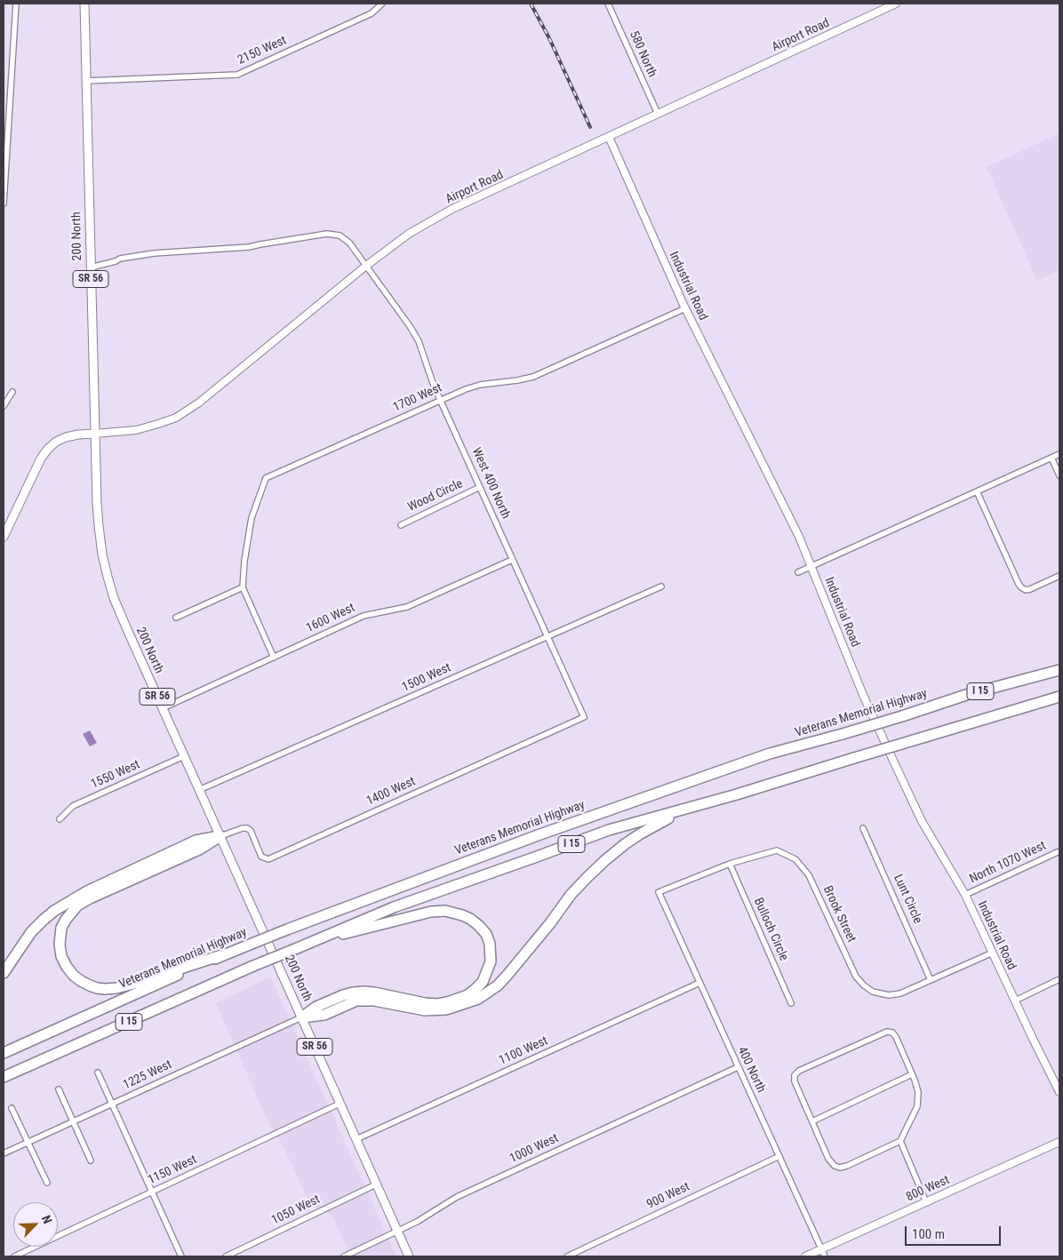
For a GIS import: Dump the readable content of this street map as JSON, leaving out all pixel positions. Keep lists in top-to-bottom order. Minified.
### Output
{"streets":{"highway":["I 15","Veterans Memorial Highway"],"main road":["200 North","SR 56"],"street":["Airport Road","2150 West","580 North","Industrial Road","1700 West","West 400 North","Wood Circle","1600 West","1500 West","1550 West","1400 West","North 1070 West","Lunt Circle","Brook Street","Bulloch Circle","1100 West","400 North","1225 West","1000 West","1150 West","800 West","900 West","1050 West"]},"crossings":[["Airport Road","580 North"],["Airport Road","200 North"],["Airport Road","Industrial Road"],["Airport Road","West 400 North"],["2150 West","200 North"],["200 North","West 400 North"],["200 North","1600 West"],["200 North","1500 West"],["200 North","1550 West"],["200 North","1400 West"],["200 North","1100 West"],["200 North","1225 West"],["200 North","1000 West"],["200 North","1150 West"],["200 North","1050 West"],["Industrial Road","1700 West"],["Industrial Road","North 1070 West"],["Industrial Road","Brook Street"],["1700 West","West 400 North"],["1700 West","1600 West"],["West 400 North","Wood Circle"],["West 400 North","1600 West"],["West 400 North","1500 West"],["West 400 North","1400 West"],["Lunt Circle","Brook Street"],["Brook Street","Bulloch Circle"],["Brook Street","400 North"],["1100 West","400 North"],["400 North","1000 West"],["400 North","800 West"],["400 North","900 West"]],"scale_bar":"100 m","north":"top right"}
